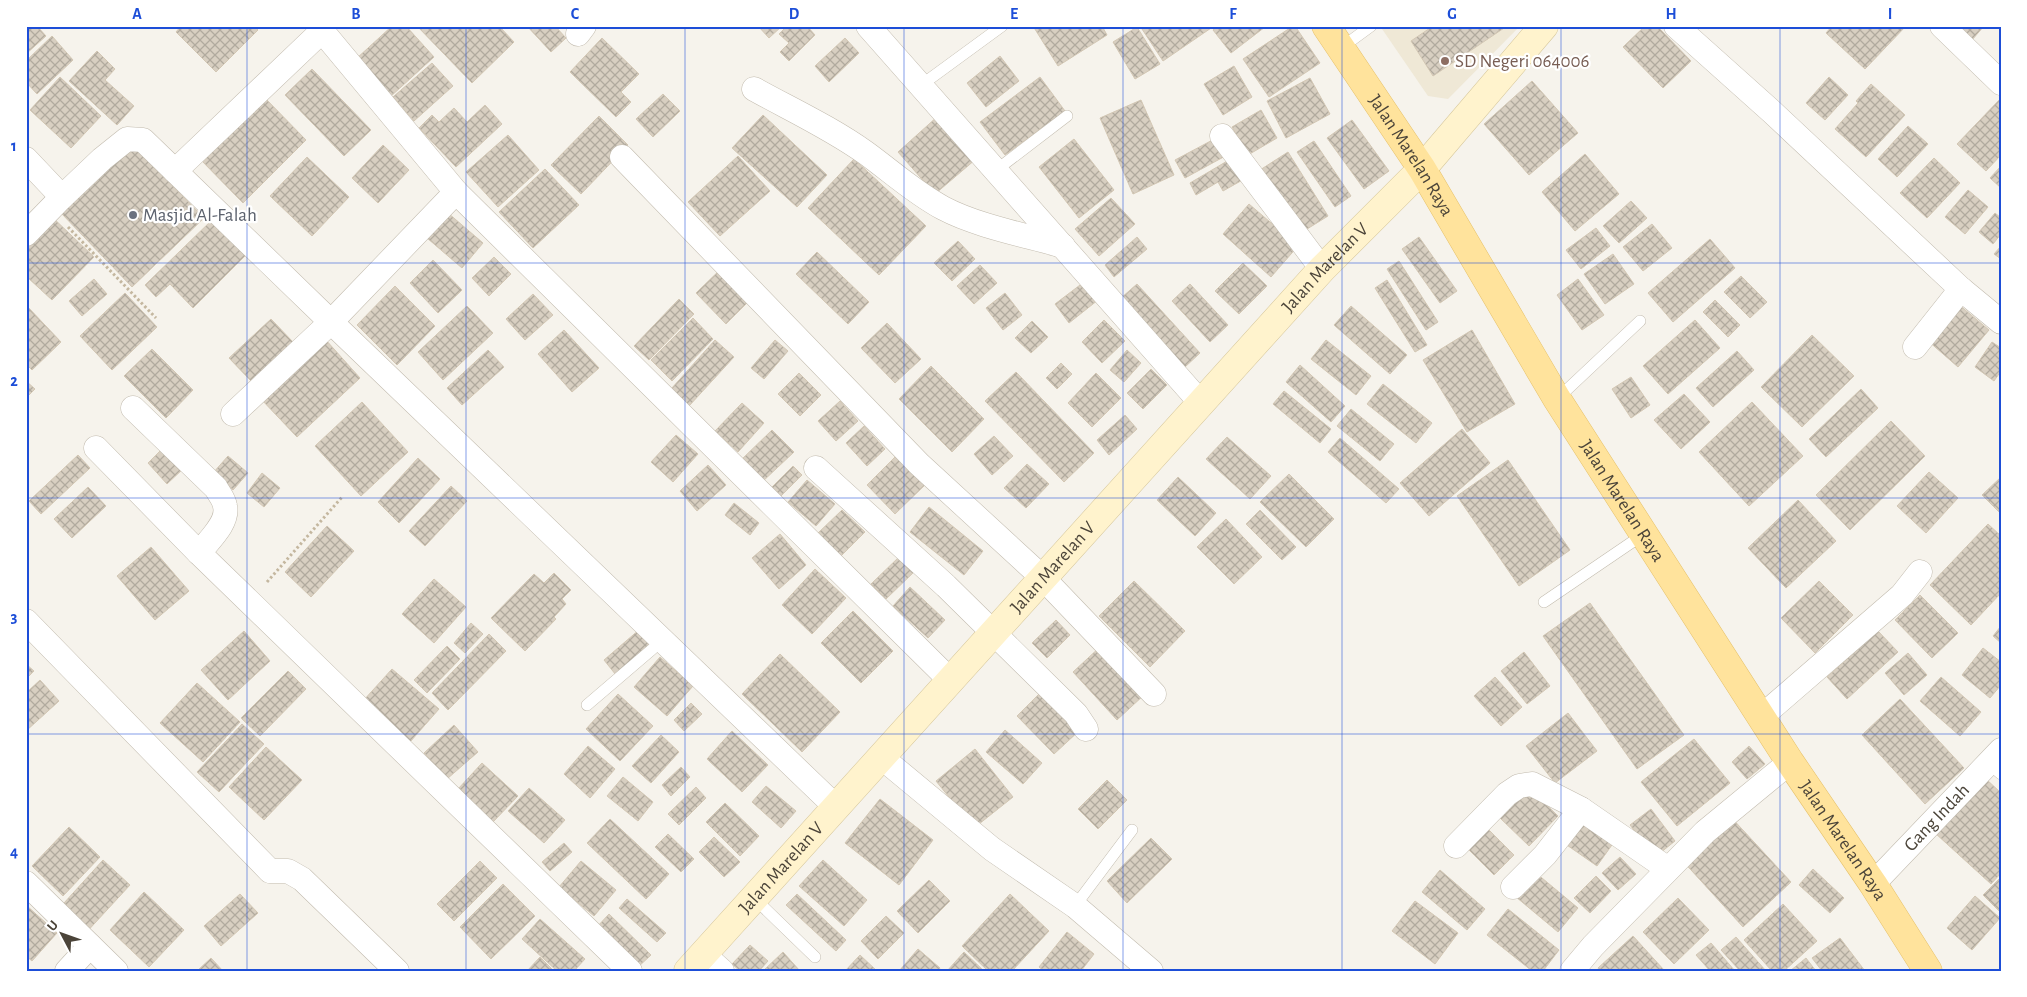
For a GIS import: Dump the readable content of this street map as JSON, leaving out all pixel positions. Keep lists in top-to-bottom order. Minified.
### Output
{"streets":{"main road":["Jalan Marelan Raya"],"street":["Jalan Marelan V","Gang Indah"]},"crossings":[["Jalan Marelan Raya","Jalan Marelan V"],["Jalan Marelan Raya","Gang Indah"]],"places":["SD Negeri 064006","Masjid Al-Falah"],"north":"top left","grid":{"columns":["A","B","C","D","E","F","G","H","I"],"rows":["1","2","3","4"]}}
